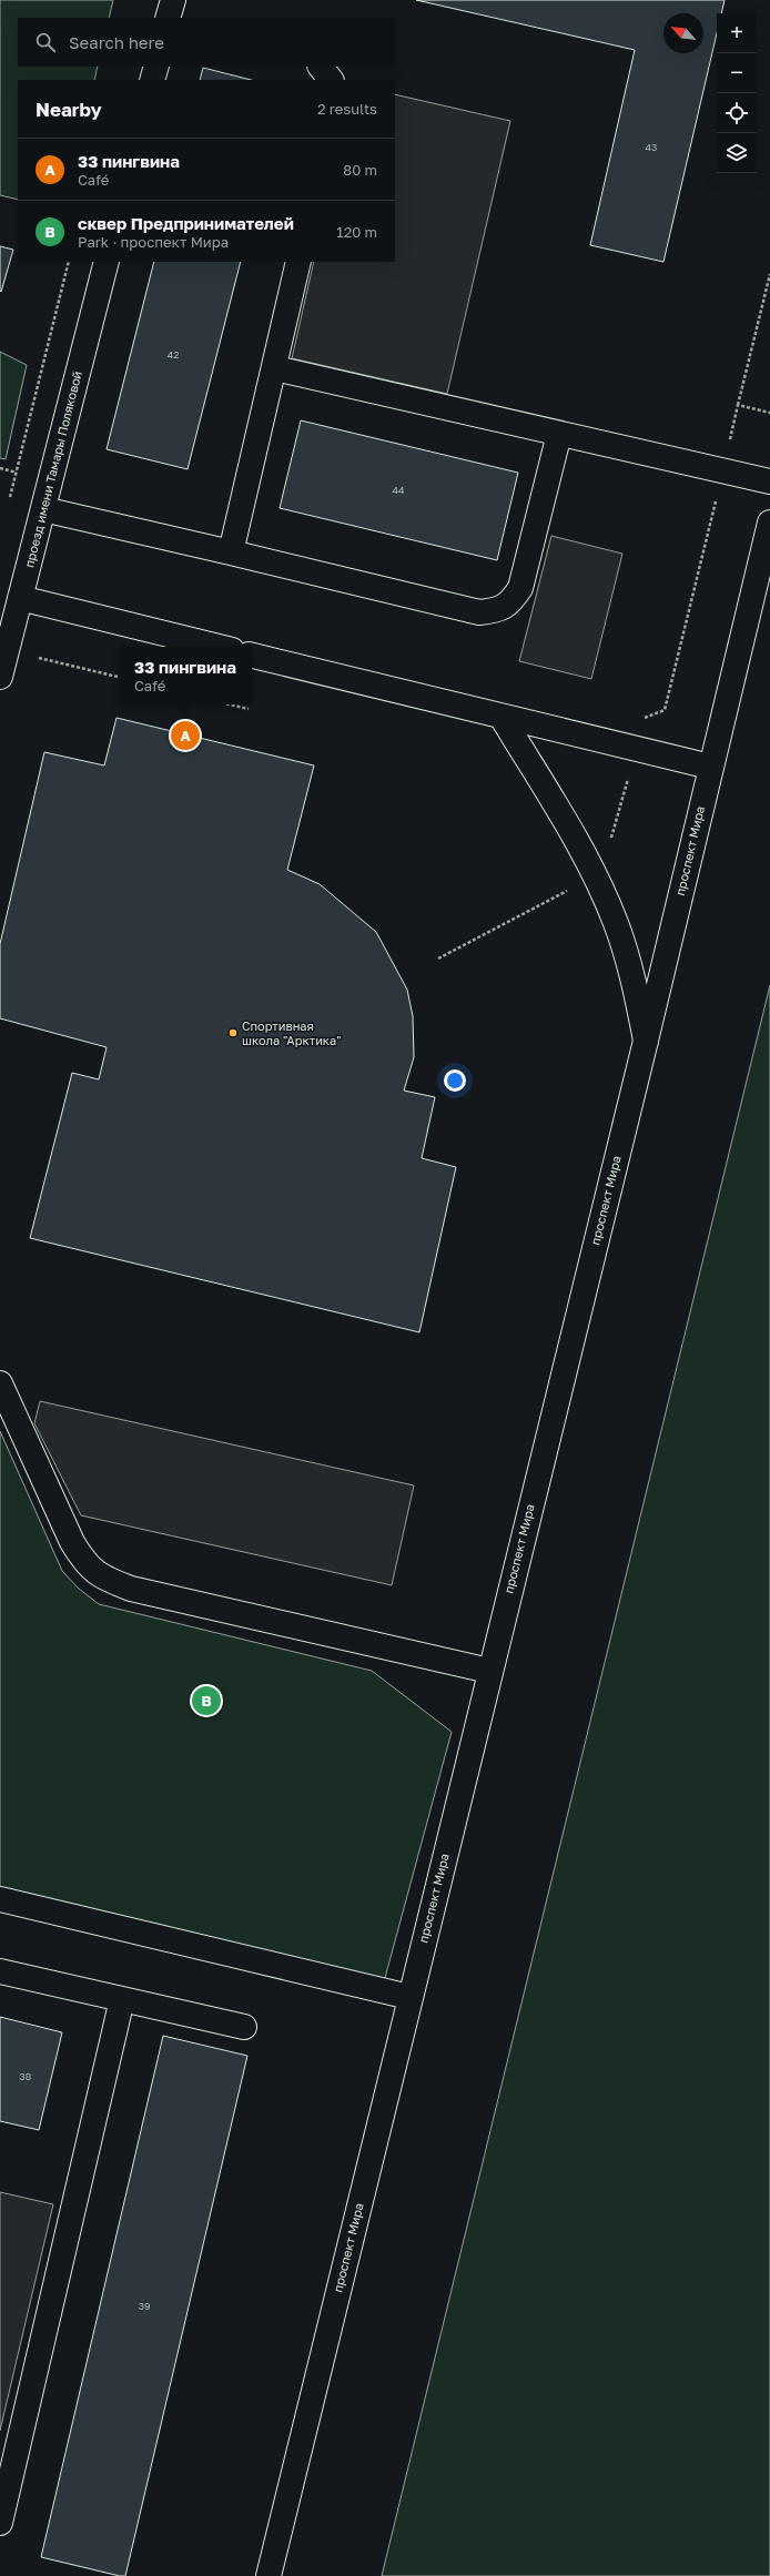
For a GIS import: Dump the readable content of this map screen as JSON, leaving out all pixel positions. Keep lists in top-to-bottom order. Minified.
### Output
{"streets":{"main road":["проезд имени Тамары Поляковой","проспект Мира"]},"places":["Спортивная школа \"Арктика\""],"house_numbers":["43","42","44","38","39"],"north":"top left","page":{"map_buttons":["+","−"],"search":"Search here","heading":["Nearby","2 results"],"list":[{"mark":"A","name":"33 пингвина","note":"Café","value":"80 m"},{"mark":"B","name":"сквер Предпринимателей","note":"Park · проспект Мира","value":"120 m"}],"popup":["33 пингвина","Café"],"pins":["A","B"]}}
